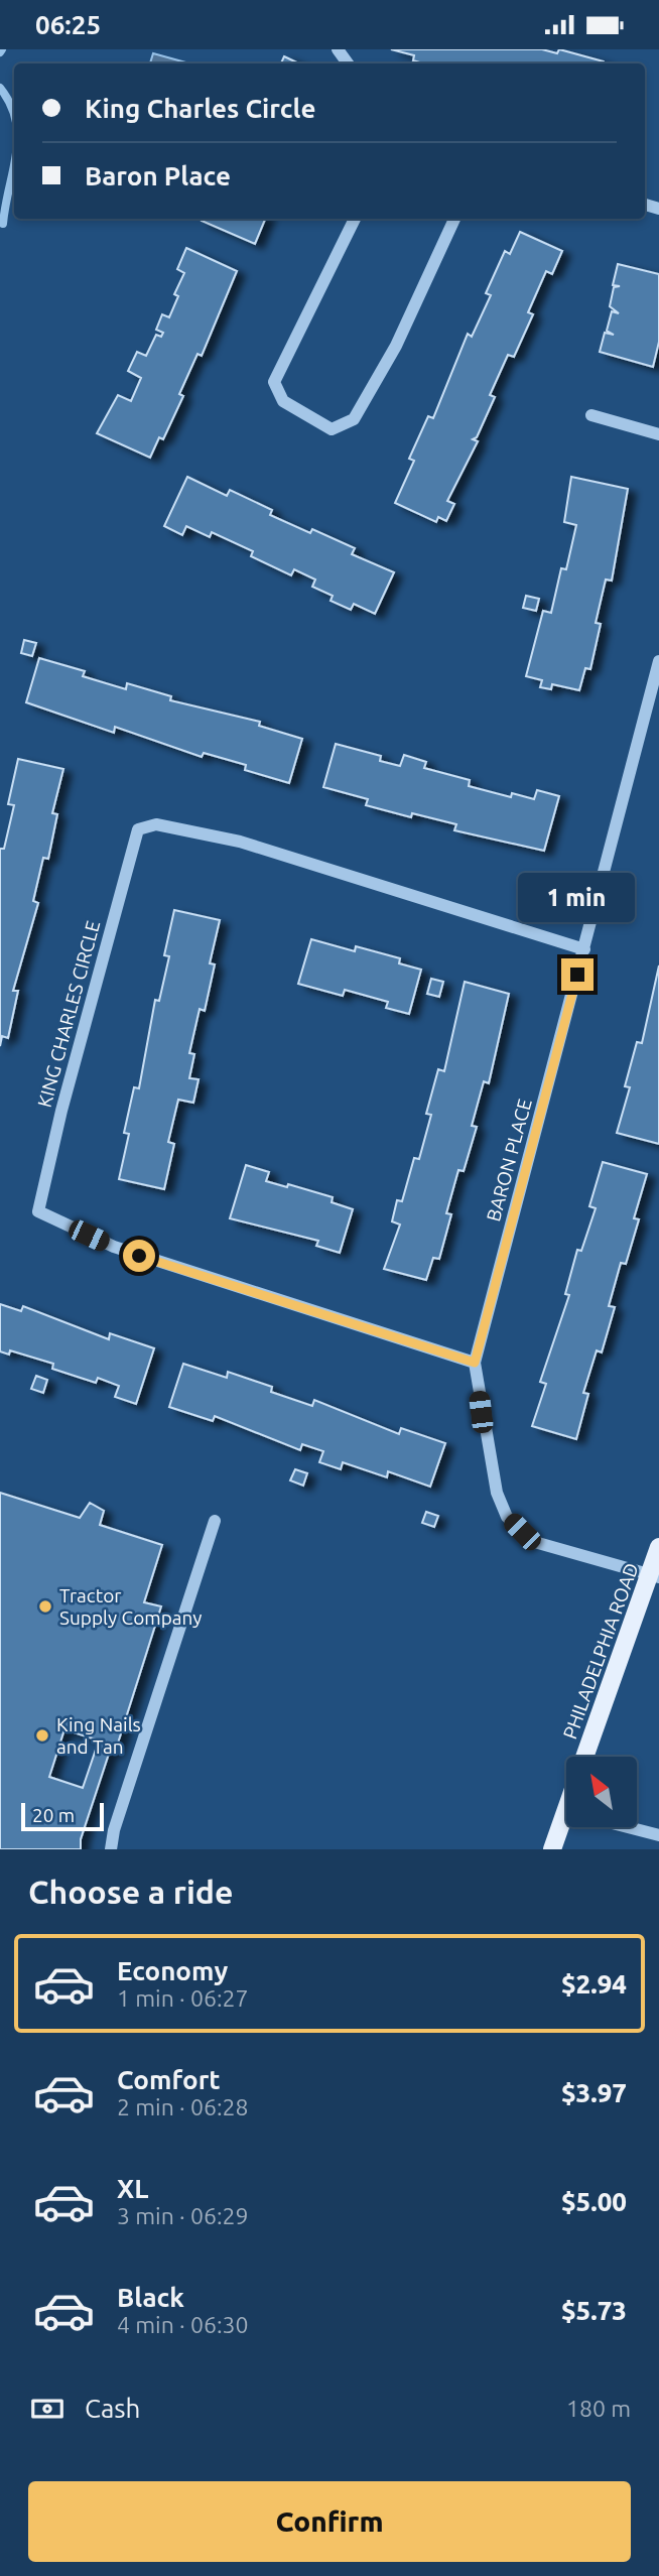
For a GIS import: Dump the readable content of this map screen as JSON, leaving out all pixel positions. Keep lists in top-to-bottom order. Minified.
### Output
{"streets":{"main road":["PHILADELPHIA ROAD"],"street":["KING CHARLES CIRCLE","BARON PLACE"]},"crossings":[["KING CHARLES CIRCLE","BARON PLACE"],["BARON PLACE","PHILADELPHIA ROAD"]],"places":["Tractor Supply Company","King Nails and Tan"],"scale_bar":"20 m","north":"top left","page":{"status":"06:25","banner":["King Charles Circle","Baron Place"],"bubble":"1 min","scale":"20 m","heading":"Choose a ride","list":[{"name":"Economy","note":"1 min · 06:27","value":"$2.94"},{"name":"Comfort","note":"2 min · 06:28","value":"$3.97"},{"name":"XL","note":"3 min · 06:29","value":"$5.00"},{"name":"Black","note":"4 min · 06:30","value":"$5.73"}],"pay":["Cash","180 m"],"buttons":"Confirm"}}
